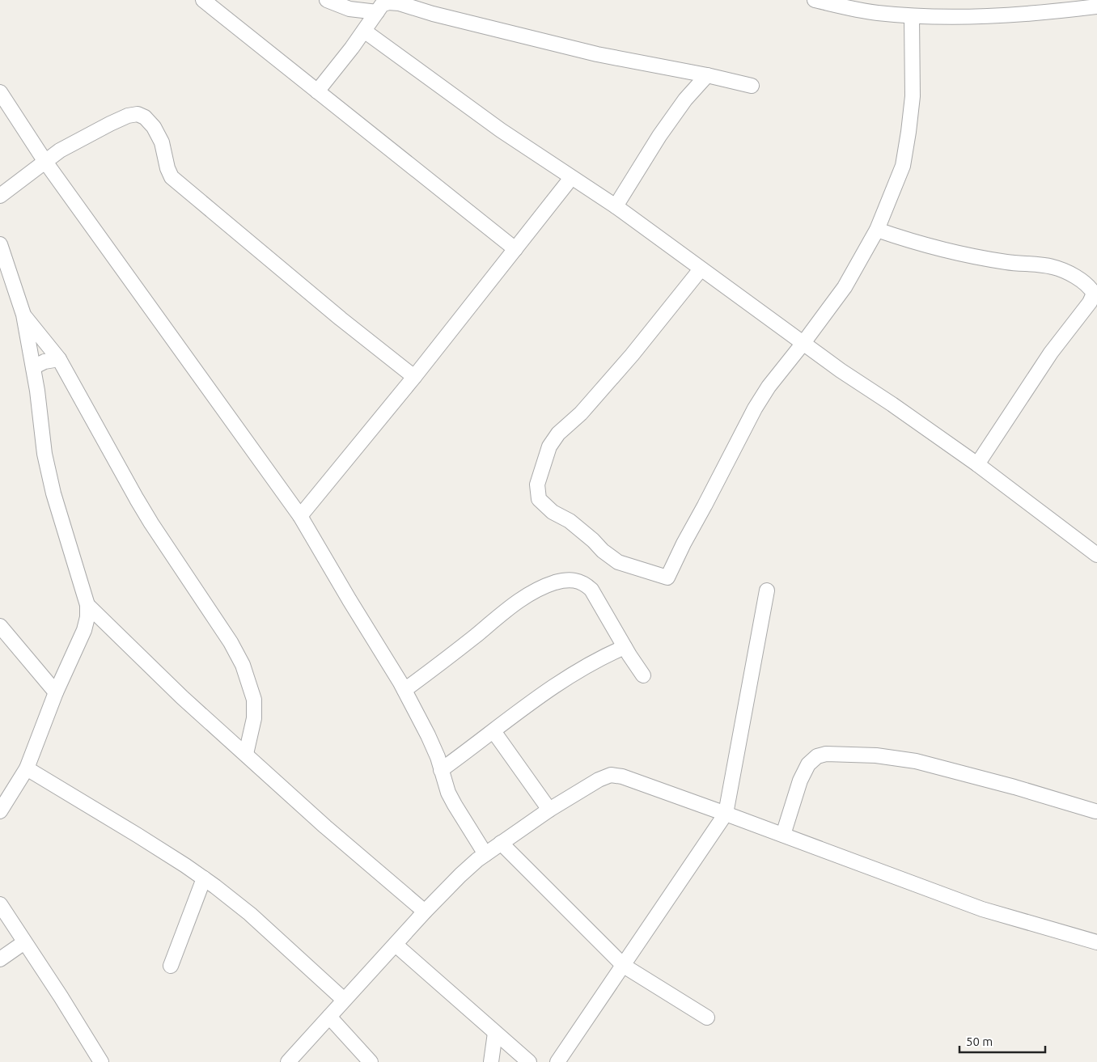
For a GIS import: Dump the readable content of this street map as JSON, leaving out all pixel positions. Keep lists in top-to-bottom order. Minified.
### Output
{"scale_bar":"50 m"}
